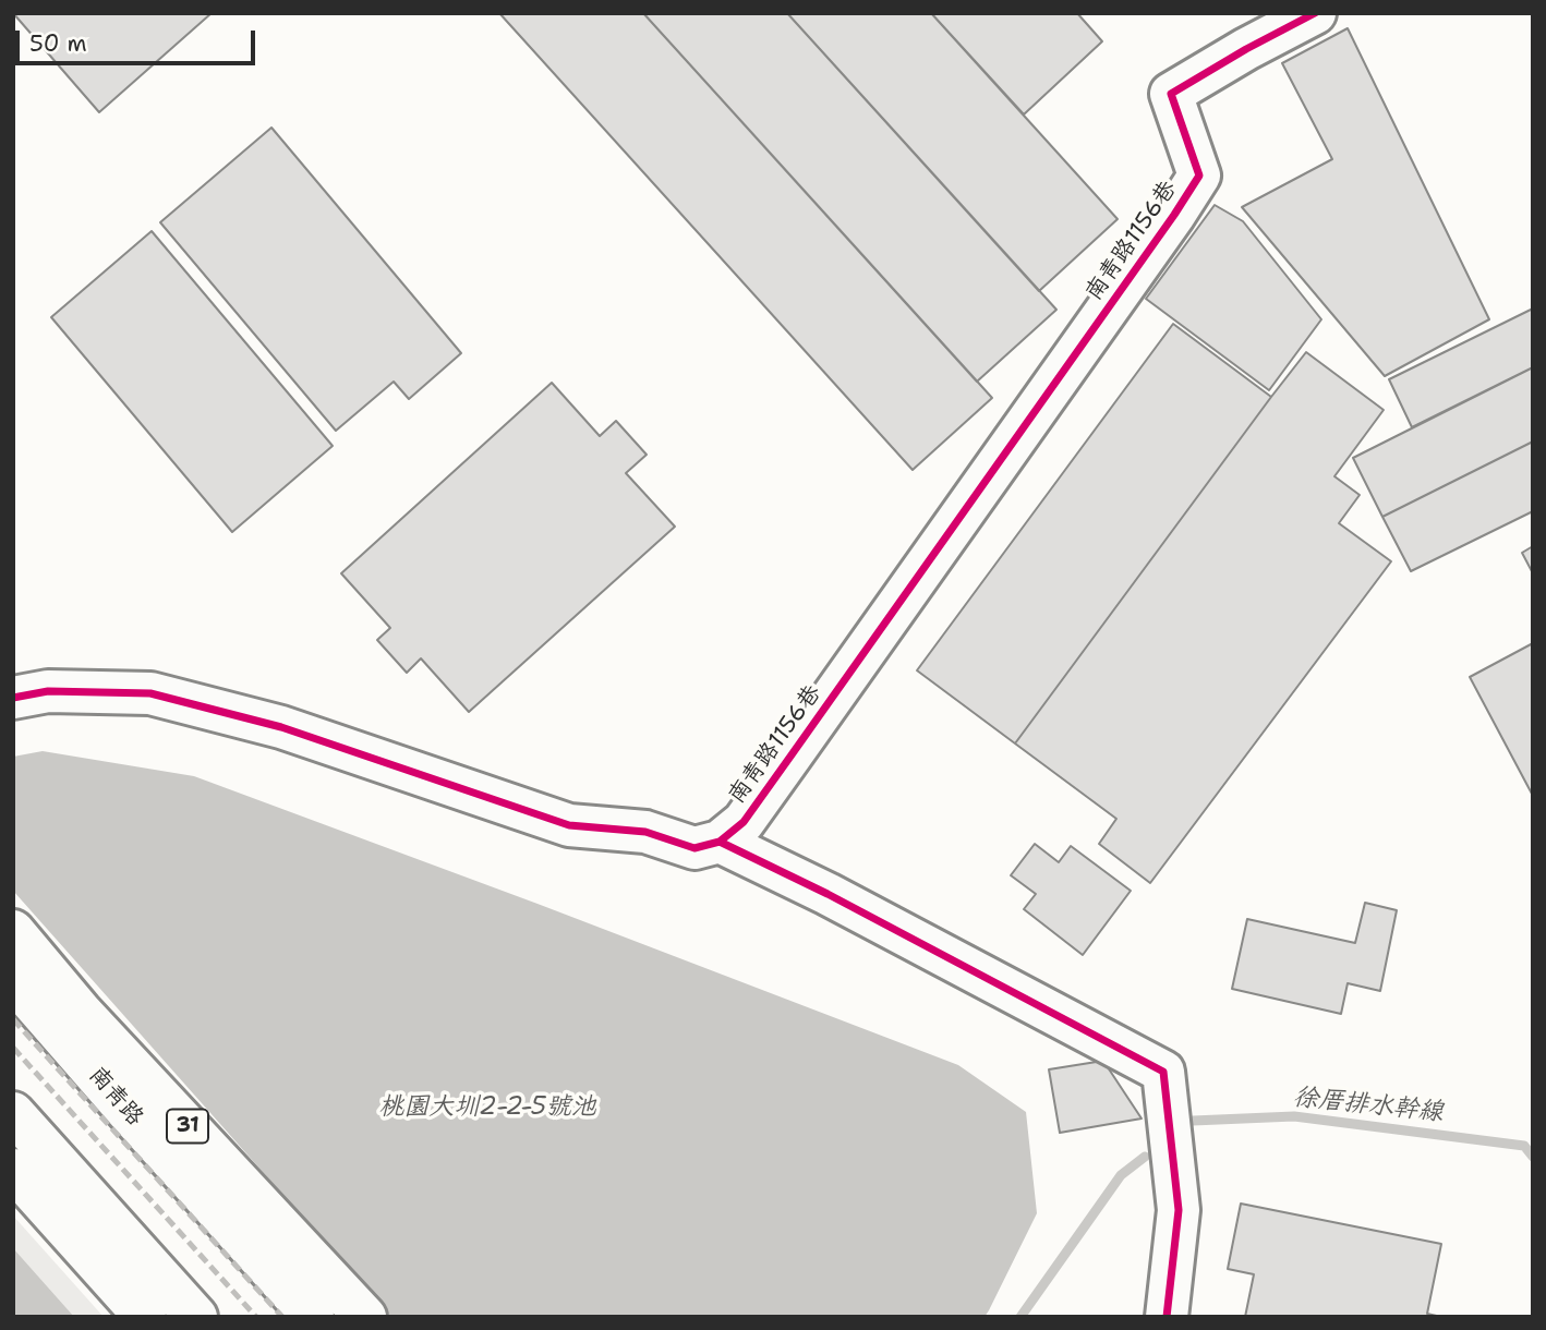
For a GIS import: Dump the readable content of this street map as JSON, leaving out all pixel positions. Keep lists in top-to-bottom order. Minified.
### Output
{"streets":{"street":["南青路1156巷","南青路","31"]},"crossings":[["南青路","31"]],"water":["徐厝排水幹線","桃園大圳2-2-5號池"],"scale_bar":"50 m"}
